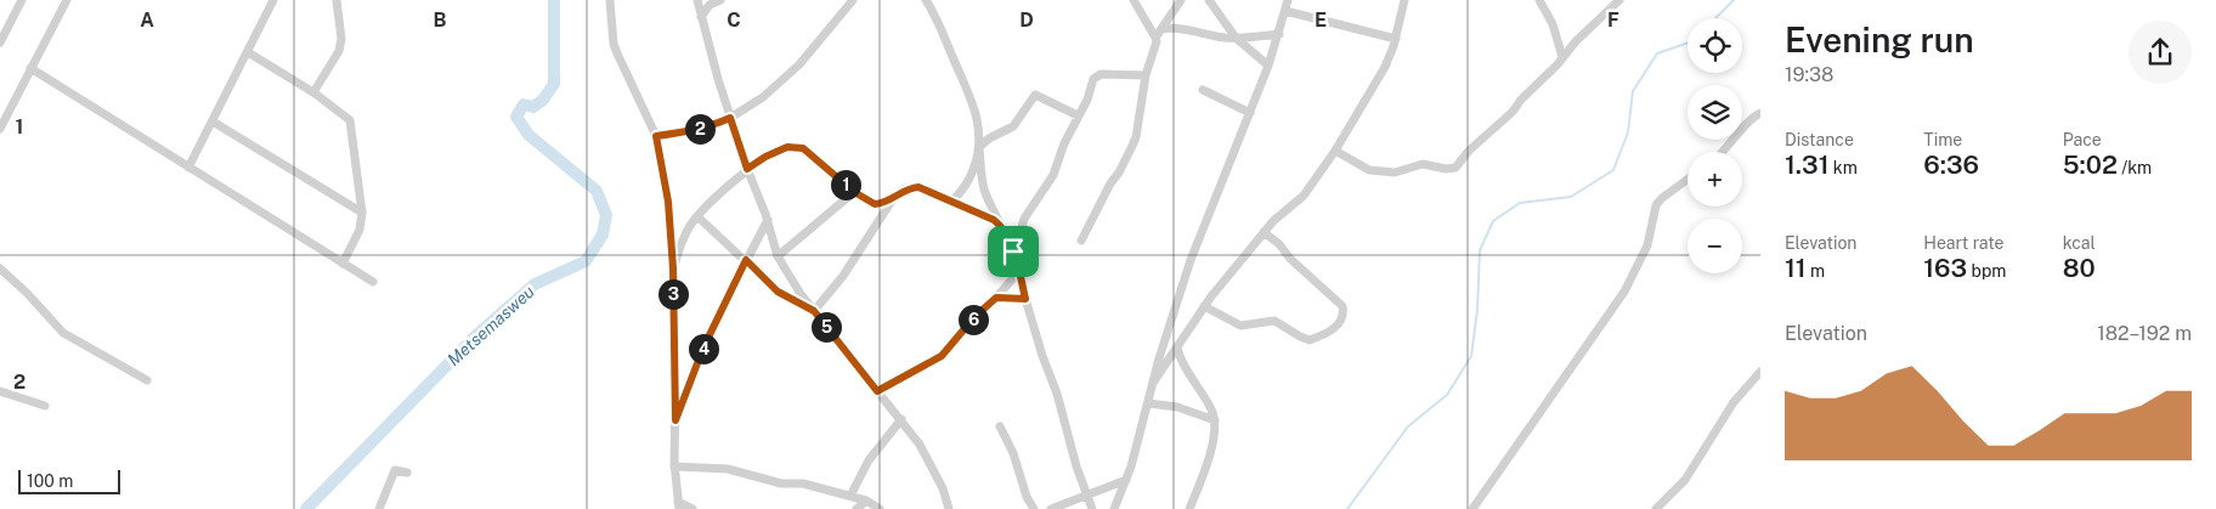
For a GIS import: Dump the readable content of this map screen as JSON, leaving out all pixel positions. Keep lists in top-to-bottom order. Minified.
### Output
{"water":["Metsemasweu"],"scale_bar":"100 m","page":{"heading":["Evening run","19:38"],"map_buttons":["+","−"],"stats":[["Distance","1.31 km"],["Time","6:36"],["Pace","5:02 /km"],["Elevation","11 m"],["Heart rate","163 bpm"],["kcal","80"]],"pins":["2","1","3","6","5","4"],"chart":["Elevation","182–192 m"],"scale":"100 m"},"grid":{"columns":["A","B","C","D","E","F"],"rows":["1","2"]}}
